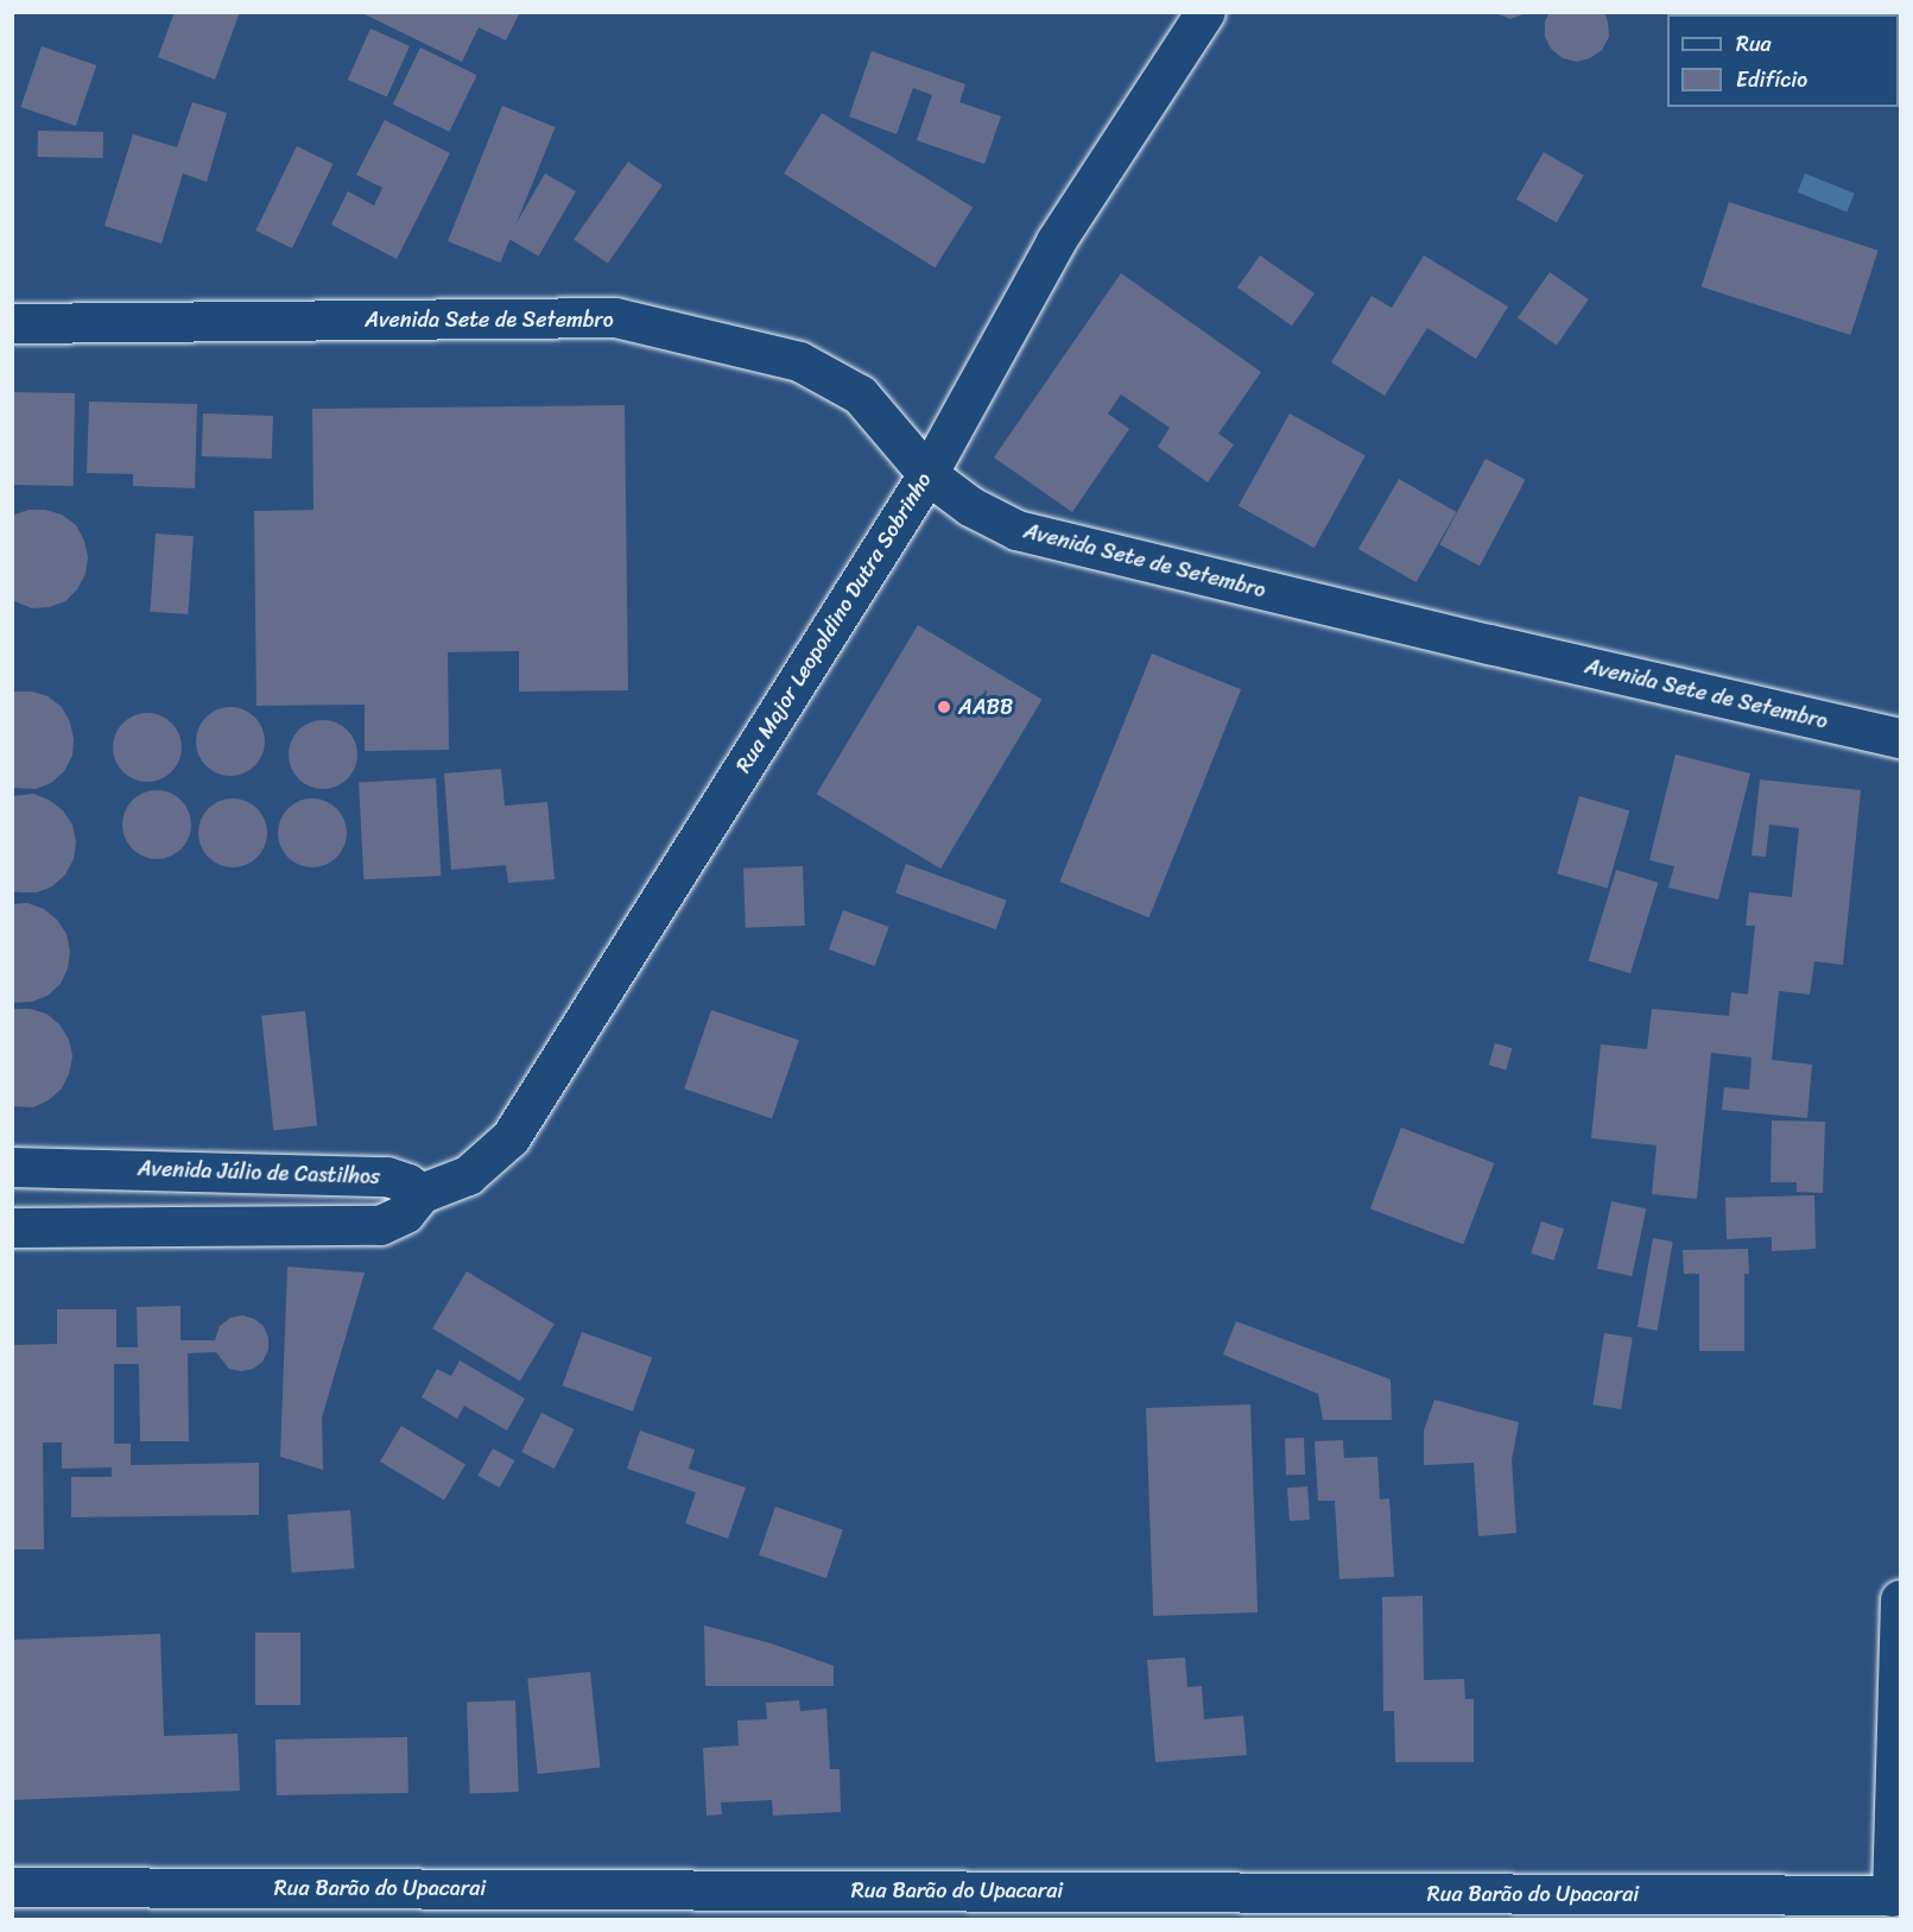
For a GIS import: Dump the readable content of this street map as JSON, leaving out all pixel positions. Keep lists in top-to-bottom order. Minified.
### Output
{"streets":{"street":["Avenida Sete de Setembro","Rua Major Leopoldino Dutra Sobrinho","Avenida Júlio de Castilhos","Rua Barão do Upacarai"]},"crossings":[["Avenida Sete de Setembro","Rua Major Leopoldino Dutra Sobrinho"],["Rua Major Leopoldino Dutra Sobrinho","Avenida Júlio de Castilhos"]],"places":["AABB"],"legend":["Rua","Edifício"]}
